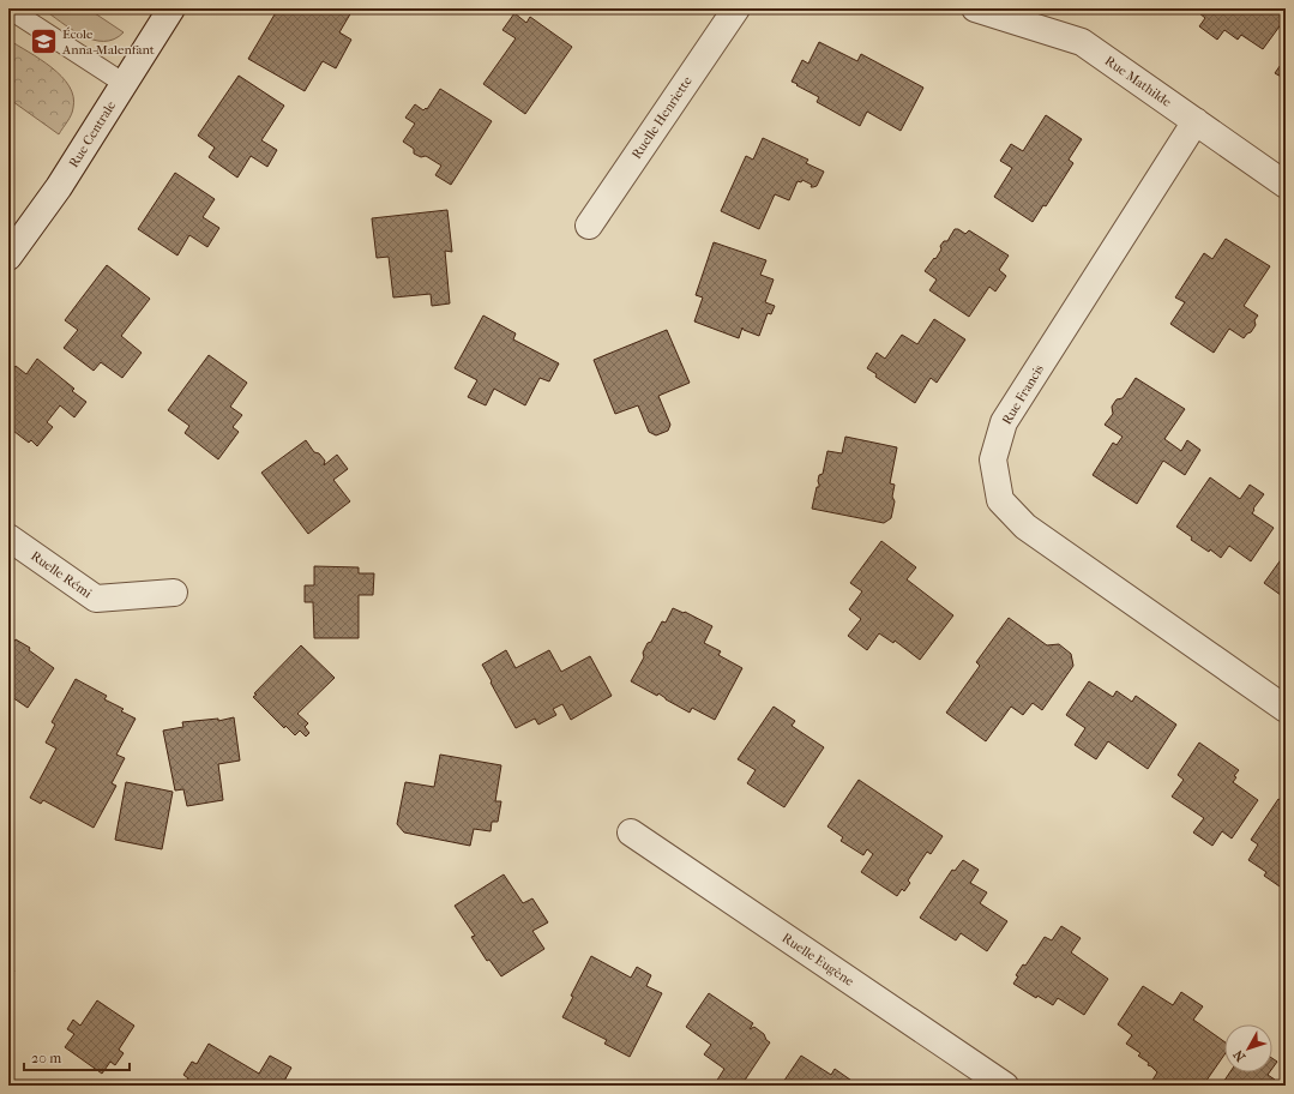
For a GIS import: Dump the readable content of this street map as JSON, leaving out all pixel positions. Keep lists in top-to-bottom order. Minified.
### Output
{"streets":{"street":["Rue Mathilde","Ruelle Henriette","Rue Centrale","Rue Francis","Ruelle Rémi","Ruelle Eugène"]},"crossings":[["Rue Mathilde","Rue Francis"]],"places":{"school or university":["École Anna-Malenfant"]},"scale_bar":"20 m","north":"bottom left"}
